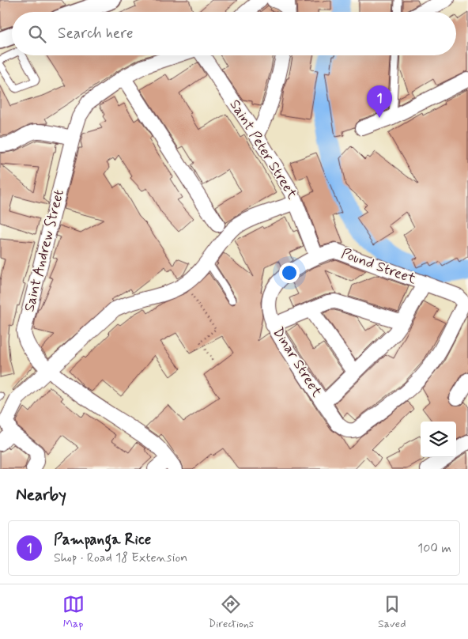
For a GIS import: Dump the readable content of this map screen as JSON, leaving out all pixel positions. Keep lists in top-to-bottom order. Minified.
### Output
{"streets":{"street":["Saint Peter Street","Saint Andrew Street","Pound Street","Dinar Street"]},"crossings":[["Saint Peter Street","Pound Street"],["Saint Peter Street","Dinar Street"],["Pound Street","Dinar Street"]],"page":{"search":"Search here","pins":"1","heading":"Nearby","list":[{"mark":"1","name":"Pampanga Rice","note":"Shop · Road 18 Extension","value":"100 m"}],"nav":["Map","Directions","Saved"]}}
